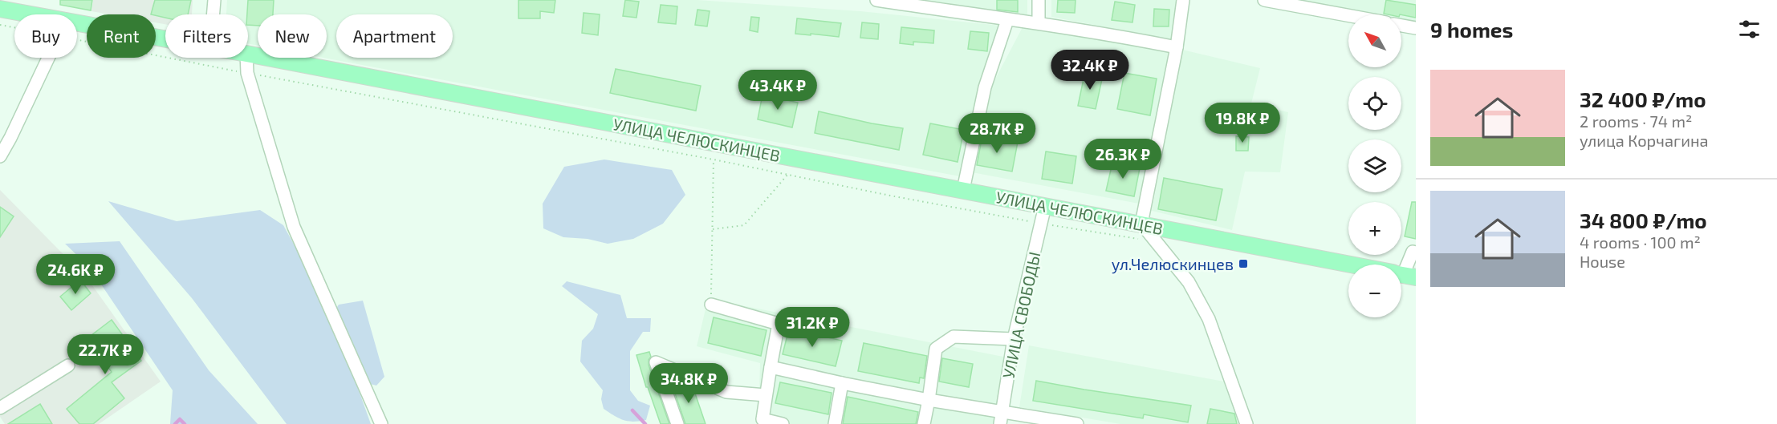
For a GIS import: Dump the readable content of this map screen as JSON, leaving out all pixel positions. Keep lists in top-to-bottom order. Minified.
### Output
{"streets":{"main road":["УЛИЦА ЧЕЛЮСКИНЦЕВ"],"street":["УЛИЦА СВОБОДЫ"]},"crossings":[["УЛИЦА ЧЕЛЮСКИНЦЕВ","УЛИЦА СВОБОДЫ"]],"places":{"transit":["ул.Челюскинцев"]},"north":"top left","page":{"heading":"9 homes","map_buttons":["+","−"],"chip":["Buy","Rent","Filters","New","Apartment"],"price":["32.4K ₽","43.4K ₽","19.8K ₽","28.7K ₽","26.3K ₽","24.6K ₽","31.2K ₽","22.7K ₽","34.8K ₽"],"list":[{"name":"32 400 ₽/mo","note":"2 rooms · 74 m² · улица Корчагина"},{"name":"34 800 ₽/mo","note":"4 rooms · 100 m² · House"}]}}
